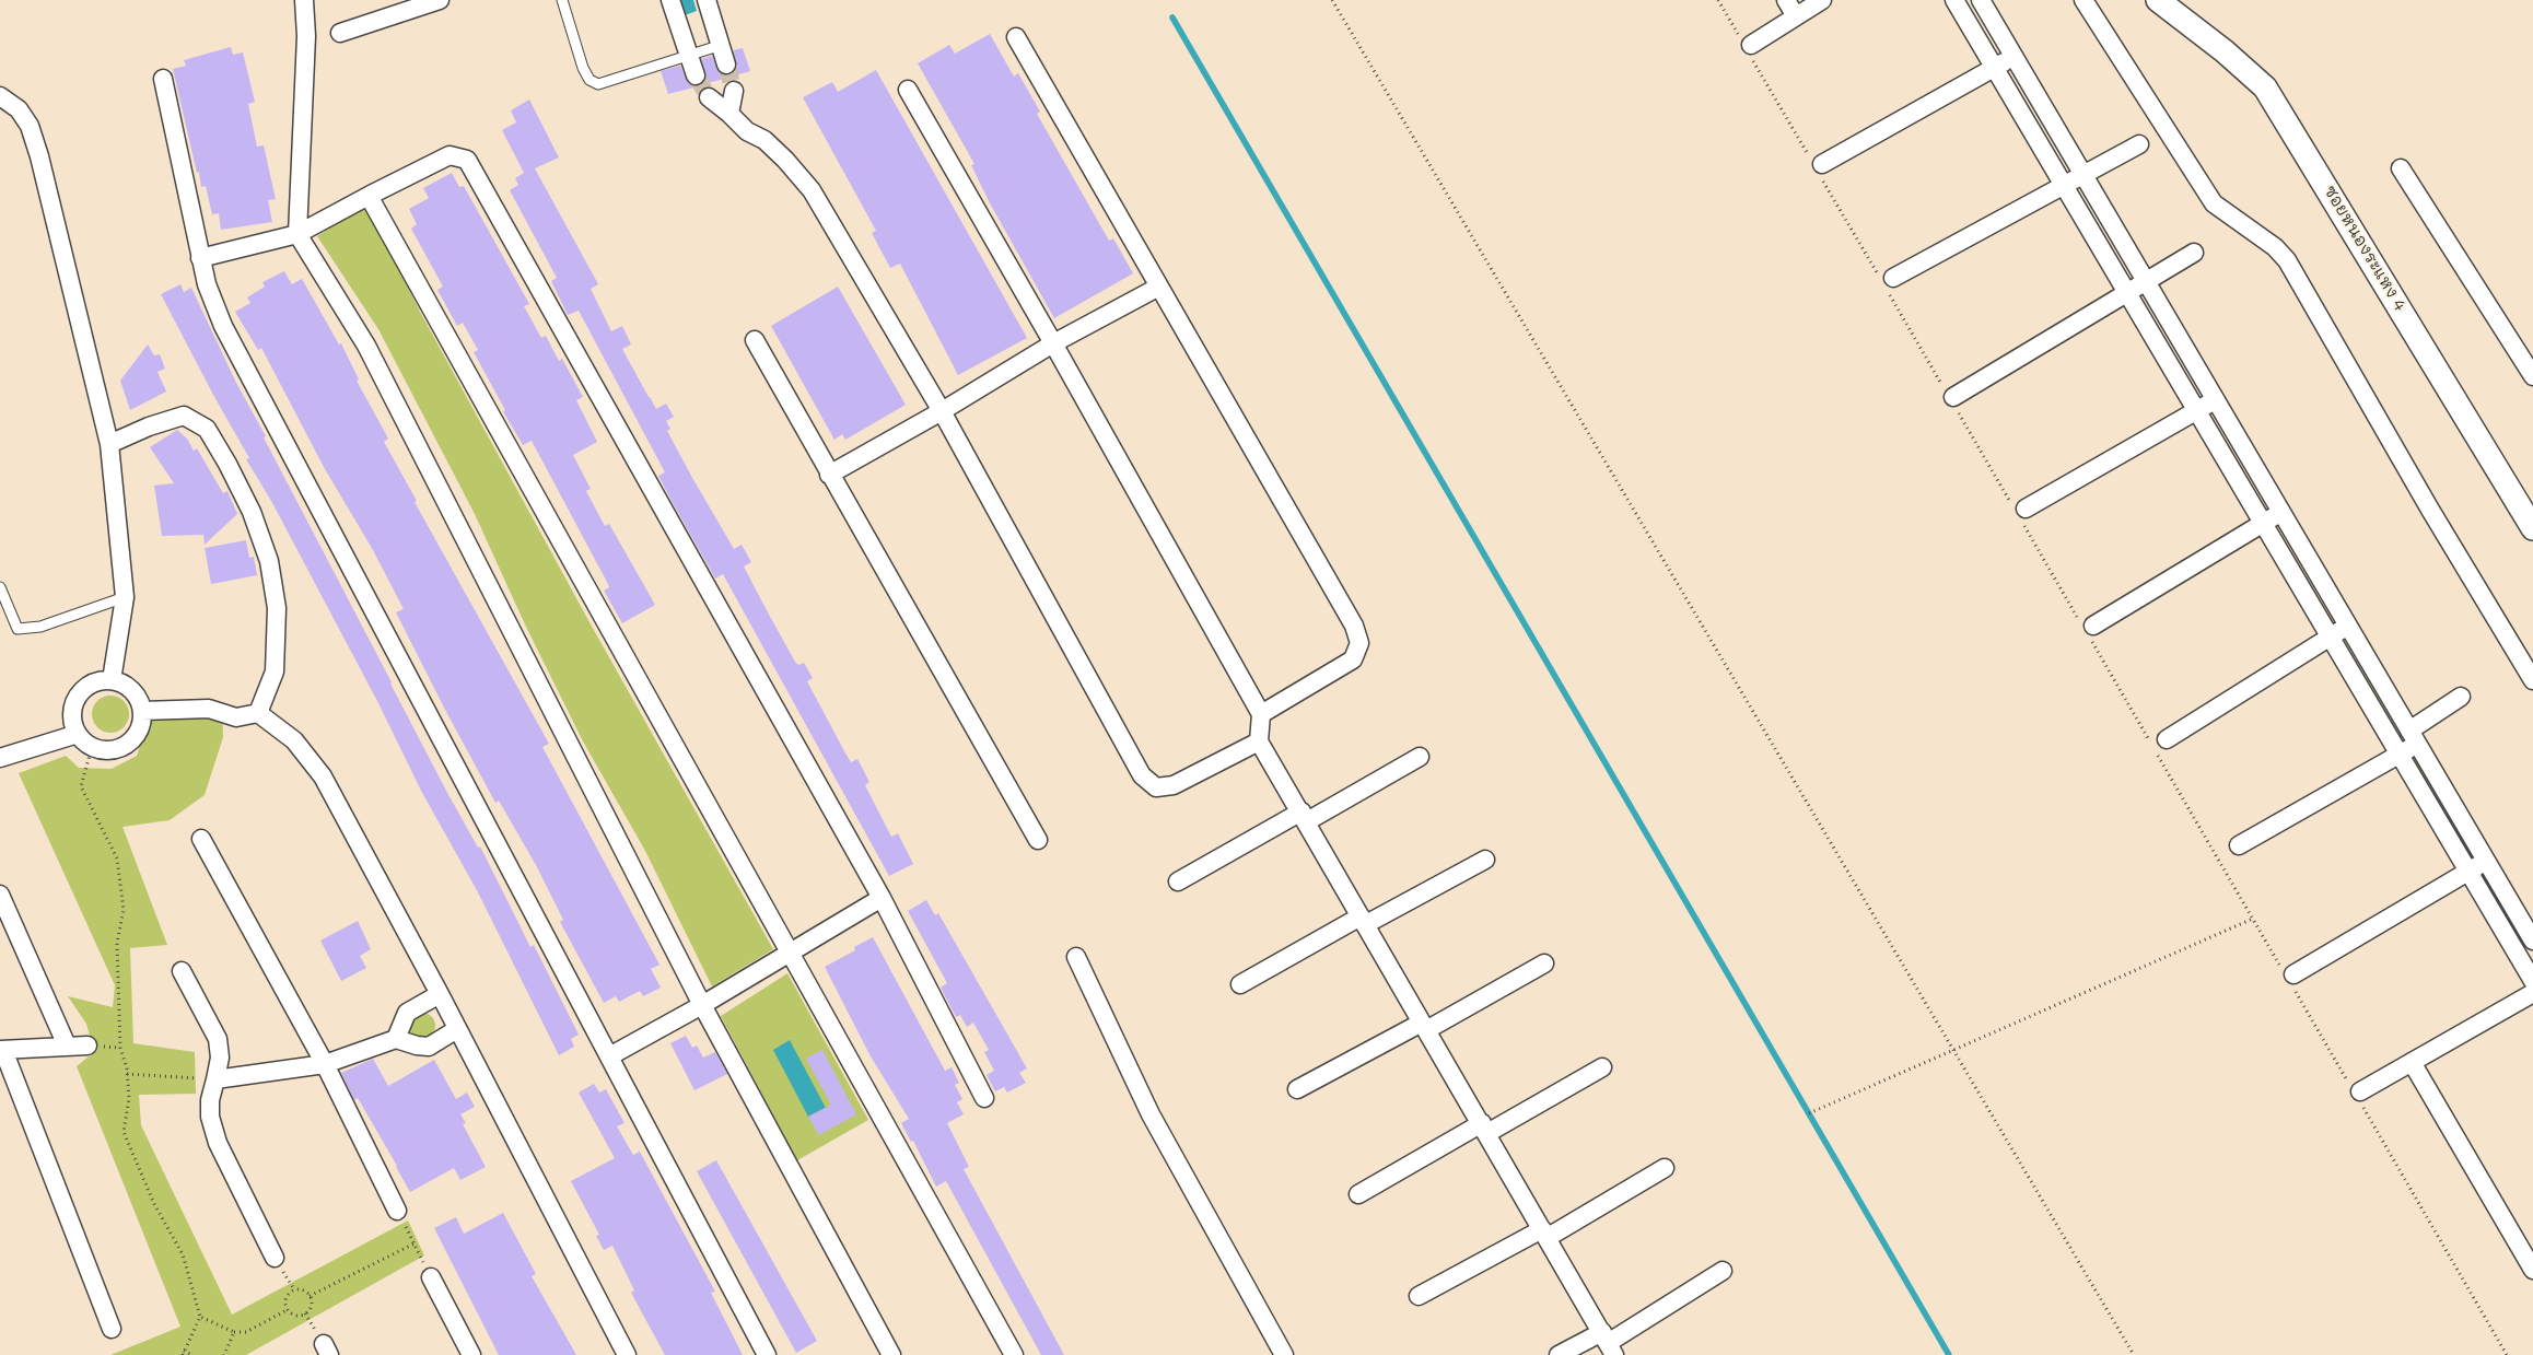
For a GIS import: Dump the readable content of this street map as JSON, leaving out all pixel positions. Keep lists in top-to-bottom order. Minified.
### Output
{"streets":{"street":["ซอยหนองระแหง 4"]}}
